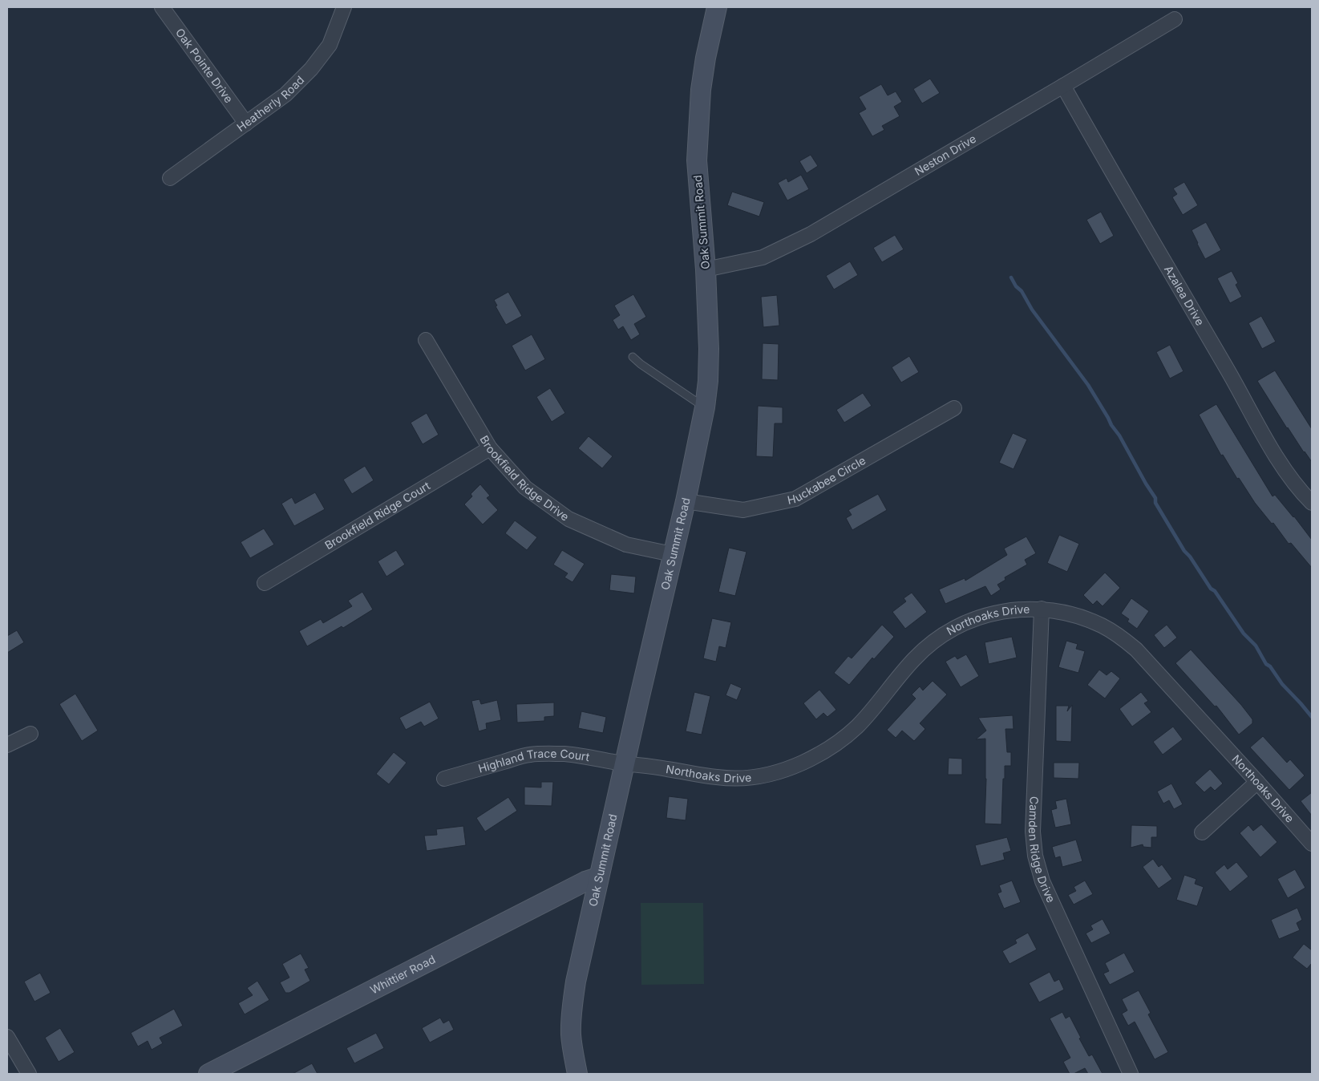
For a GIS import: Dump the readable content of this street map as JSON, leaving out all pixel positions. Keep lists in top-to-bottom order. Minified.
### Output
{"streets":{"main road":["Oak Summit Road","Whittier Road"],"street":["Oak Pointe Drive","Heatherly Road","Neston Drive","Azalea Drive","Brookfield Ridge Drive","Huckabee Circle","Brookfield Ridge Court","Northoaks Drive","Highland Trace Court","Camden Ridge Drive"]},"crossings":[["Oak Pointe Drive","Heatherly Road"],["Neston Drive","Oak Summit Road"],["Neston Drive","Azalea Drive"],["Oak Summit Road","Brookfield Ridge Drive"],["Oak Summit Road","Huckabee Circle"],["Oak Summit Road","Northoaks Drive"],["Oak Summit Road","Highland Trace Court"],["Oak Summit Road","Whittier Road"],["Brookfield Ridge Drive","Brookfield Ridge Court"],["Northoaks Drive","Highland Trace Court"],["Northoaks Drive","Camden Ridge Drive"]]}
